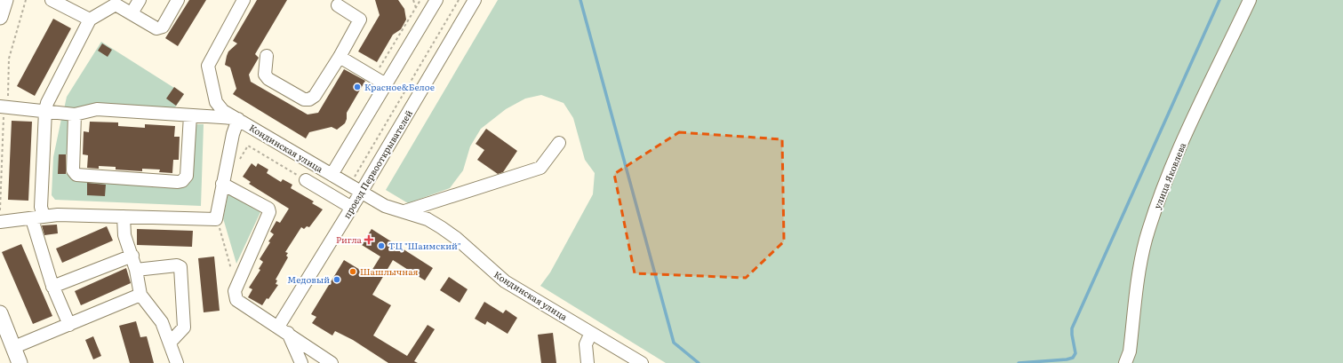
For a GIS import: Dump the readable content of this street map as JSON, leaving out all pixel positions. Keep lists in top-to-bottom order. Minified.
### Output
{"streets":{"street":["Кондинская улица","проезд Первооткрывателей","улица Яковлева"]},"crossings":[["Кондинская улица","проезд Первооткрывателей"]],"places":{"other":["Красное&Белое","ТЦ \"Шаимский\"","Шашлычная","Медовый"],"health":["Ригла"]}}
